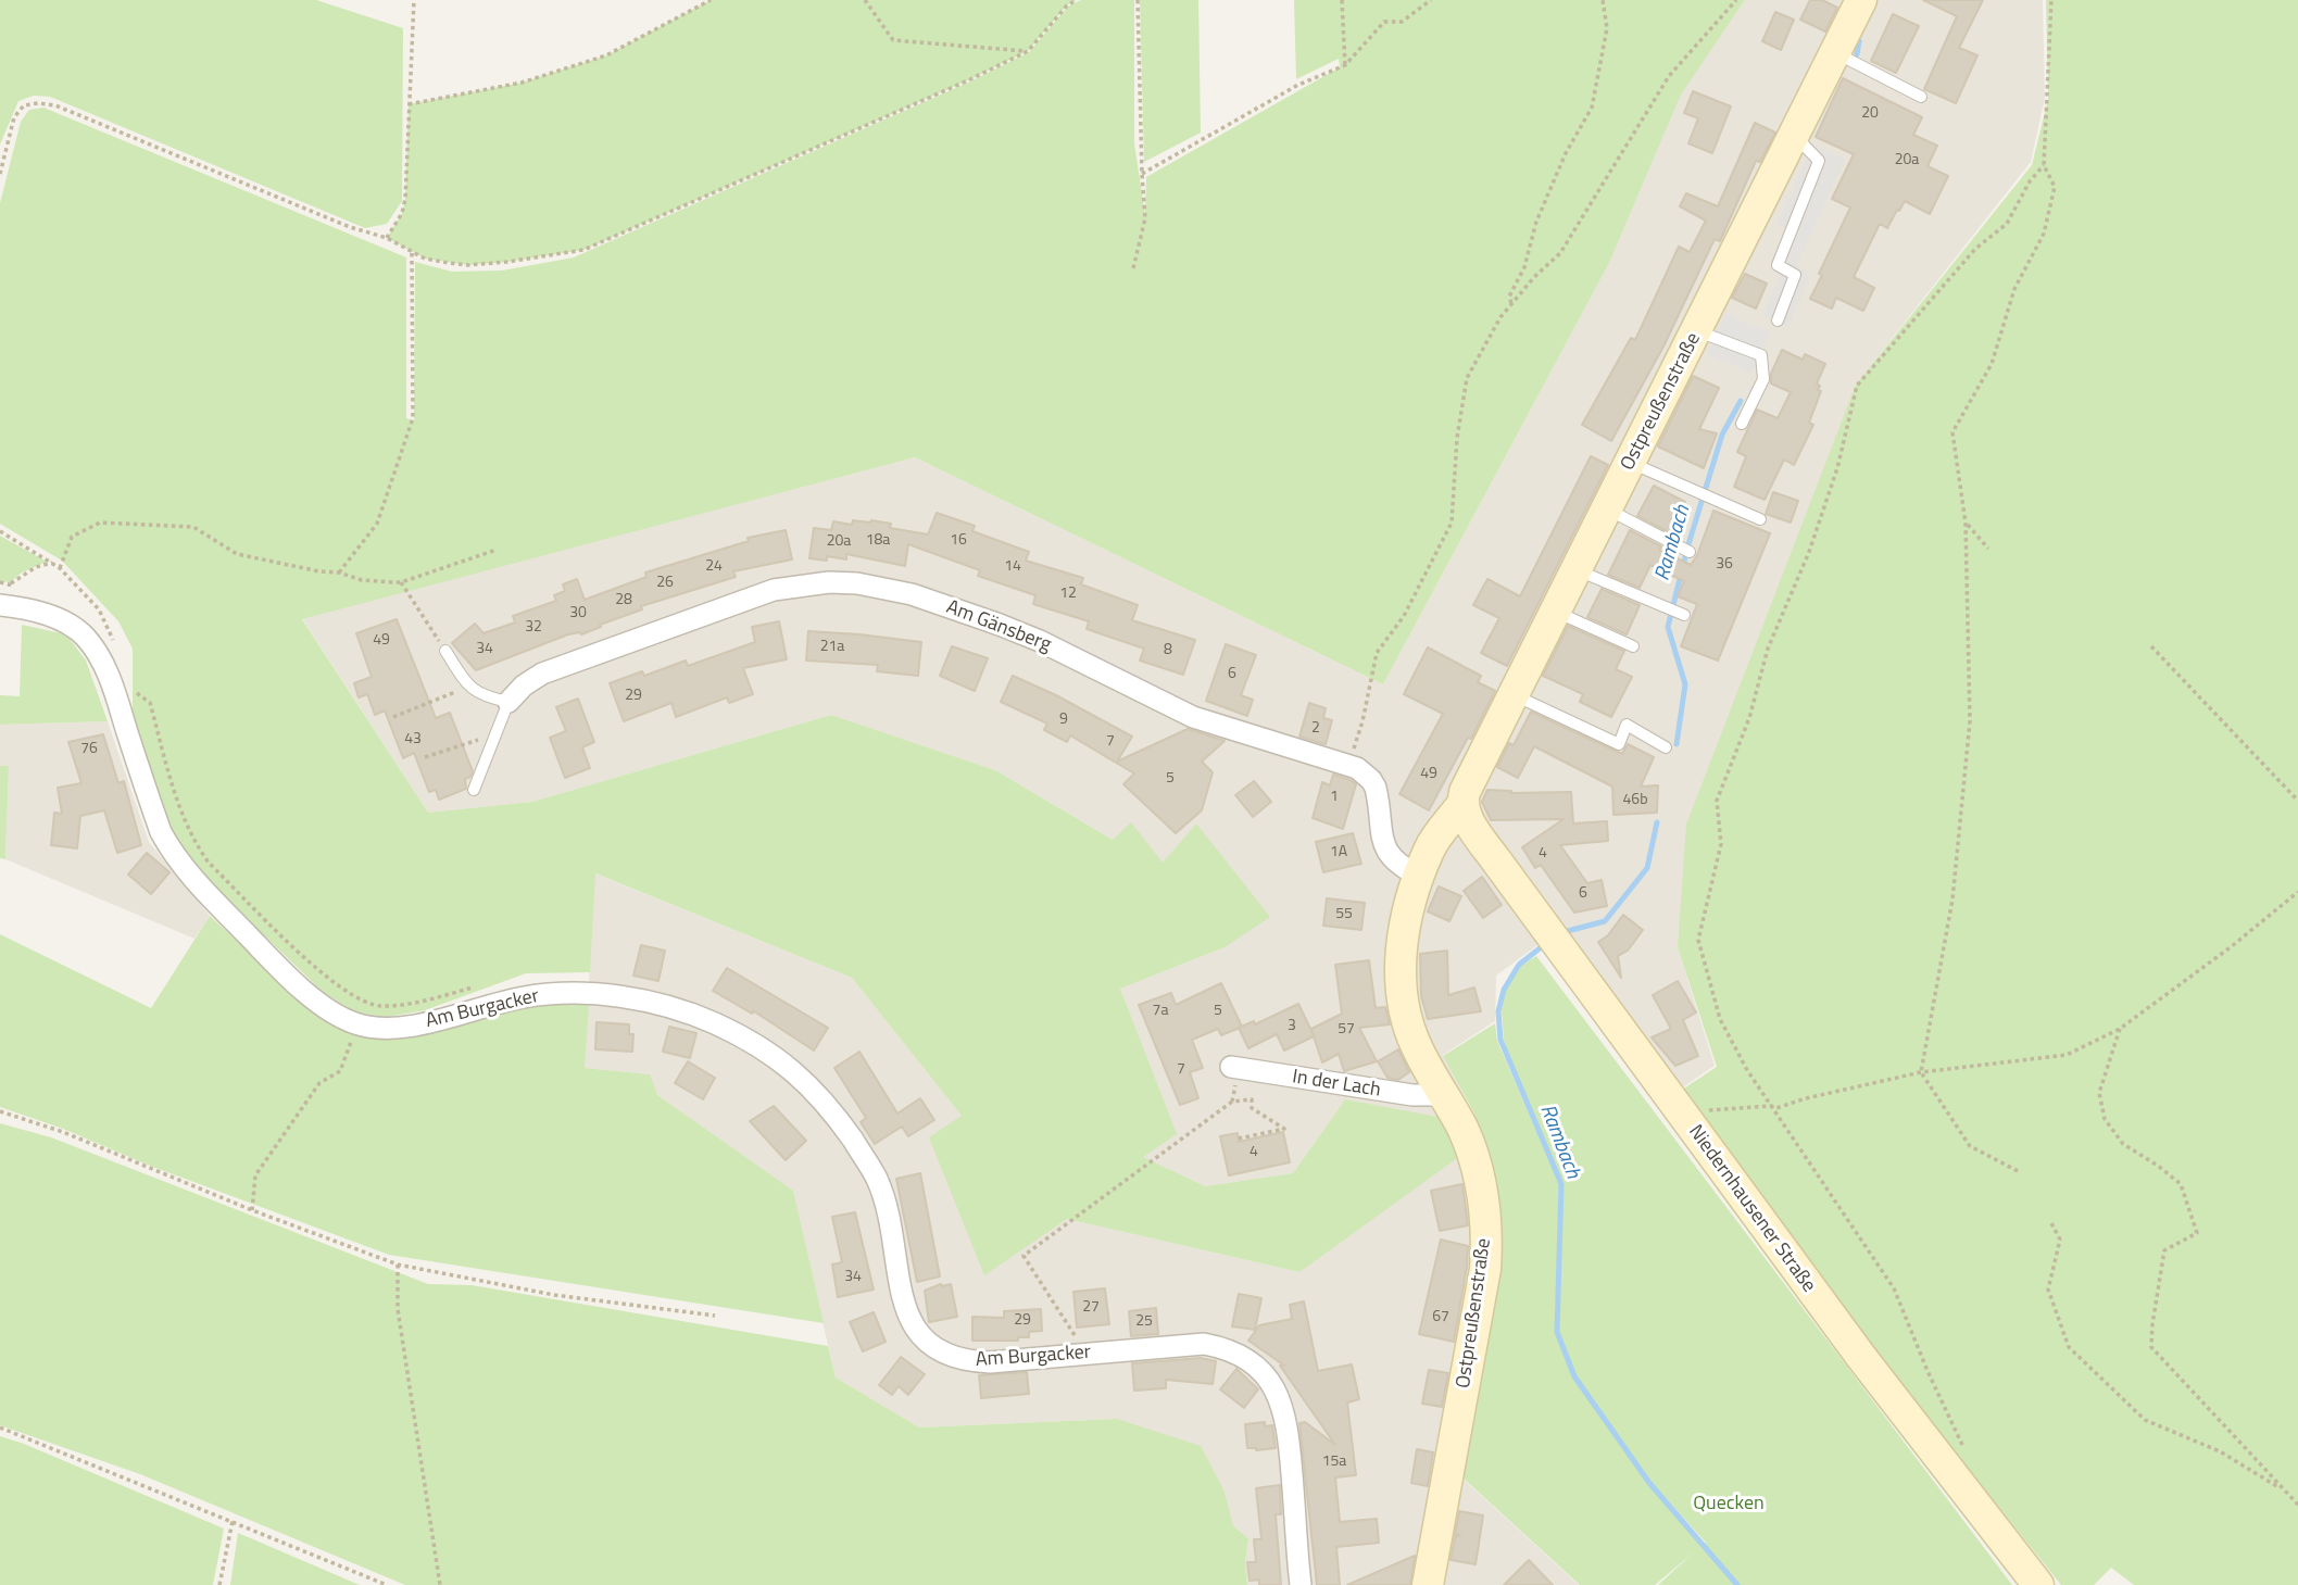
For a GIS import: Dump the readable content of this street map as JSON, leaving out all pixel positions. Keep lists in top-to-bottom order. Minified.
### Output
{"streets":{"main road":["Ostpreußenstraße","Niedernhausener Straße"],"street":["Am Gänsberg","Am Burgacker","In der Lach"]},"crossings":[["Ostpreußenstraße","Am Gänsberg"],["Ostpreußenstraße","In der Lach"],["Ostpreußenstraße","Niedernhausener Straße"]],"water":["Rambach"],"parks":["Quecken"],"house_numbers":["20","20a","18a","16","20a","36","24","14","26","12","28","30","32","49","21a","34","8","6","29","9","2","43","7","76","49","5","1","46b","1A","4","6","55","7a","5","3","57","7","4","34","27","67","29","25","15a"]}
